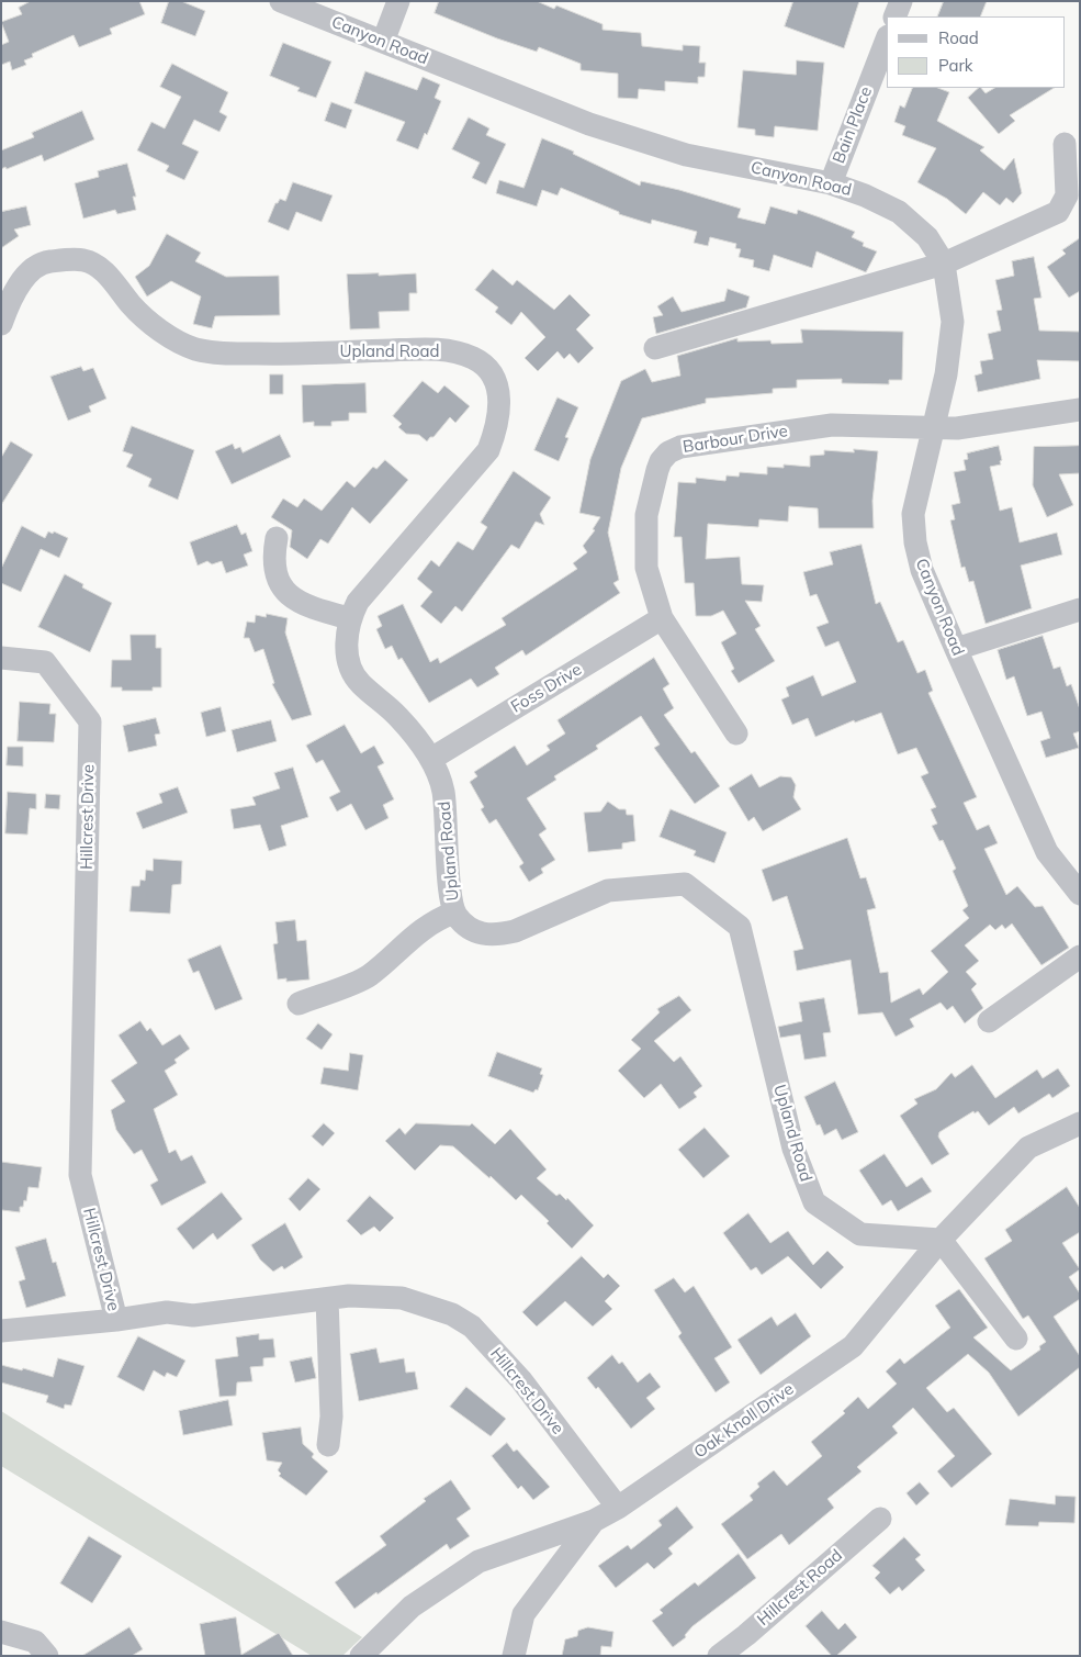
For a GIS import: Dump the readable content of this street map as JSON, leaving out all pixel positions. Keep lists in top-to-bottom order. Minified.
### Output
{"streets":{"street":["Canyon Road","Bain Place","Upland Road","Barbour Drive","Foss Drive","Hillcrest Drive","Oak Knoll Drive","Hillcrest Road"]},"crossings":[["Canyon Road","Bain Place"],["Canyon Road","Barbour Drive"],["Upland Road","Foss Drive"],["Upland Road","Oak Knoll Drive"],["Barbour Drive","Foss Drive"],["Hillcrest Drive","Oak Knoll Drive"]],"legend":["Road","Park"]}
